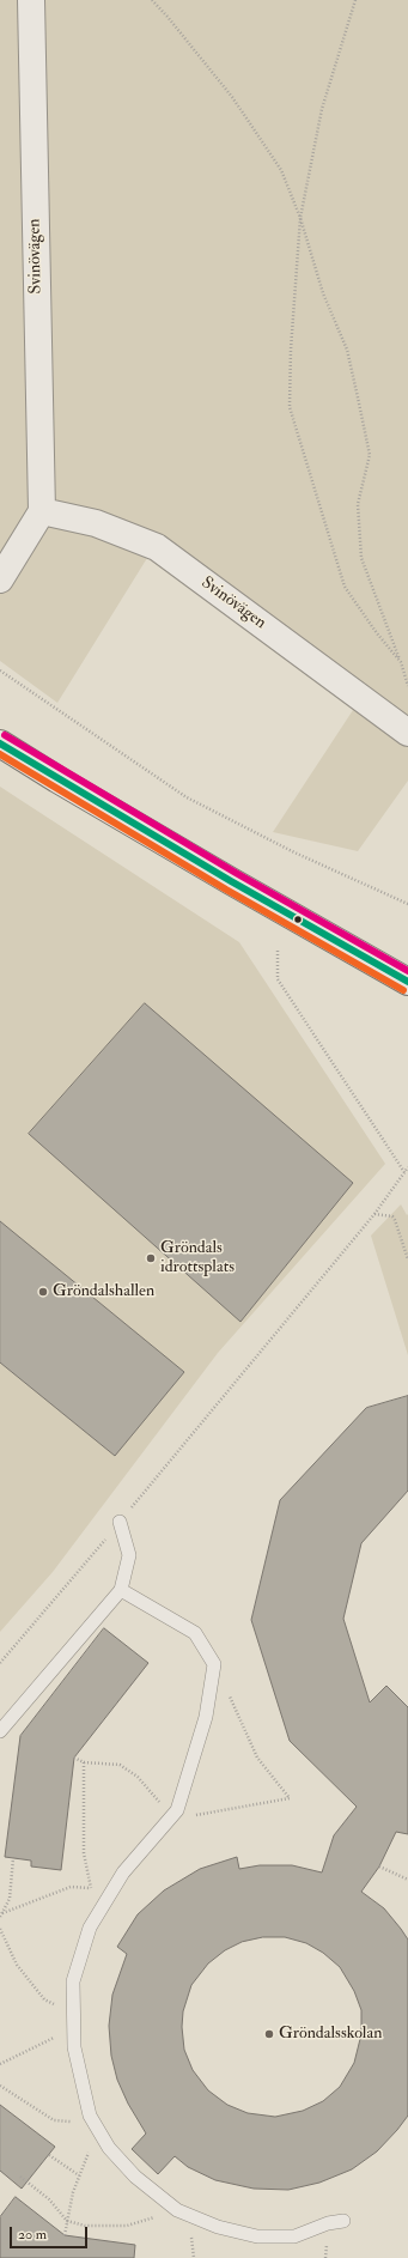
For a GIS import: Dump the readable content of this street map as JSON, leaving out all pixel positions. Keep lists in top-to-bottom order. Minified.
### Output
{"streets":{"street":["Svinövägen"]},"places":["Gröndals idrottsplats","Gröndalshallen","Gröndalsskolan"],"scale_bar":"20 m"}
